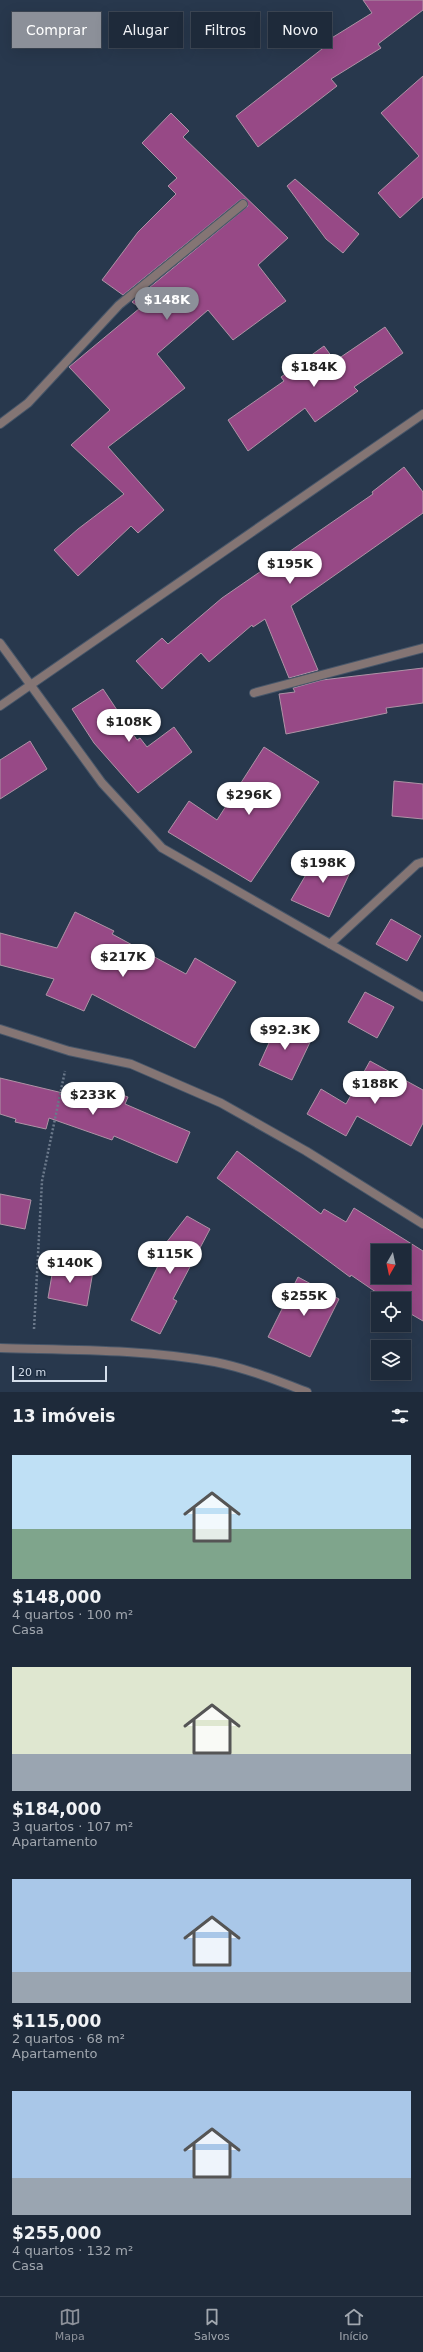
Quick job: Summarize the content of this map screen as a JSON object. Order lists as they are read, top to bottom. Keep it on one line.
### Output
{"scale_bar":"20 m","north":"bottom","page":{"chip":["Comprar","Alugar","Filtros","Novo"],"price":["$148K","$184K","$195K","$108K","$296K","$198K","$217K","$92.3K","$188K","$233K","$115K","$140K","$255K"],"scale":"20 m","heading":"13 imóveis","list":[{"name":"$148,000","note":"4 quartos · 100 m² · Casa"},{"name":"$184,000","note":"3 quartos · 107 m² · Apartamento"},{"name":"$115,000","note":"2 quartos · 68 m² · Apartamento"},{"name":"$255,000","note":"4 quartos · 132 m² · Casa"}],"tabs":["Mapa","Salvos","Início"]}}
